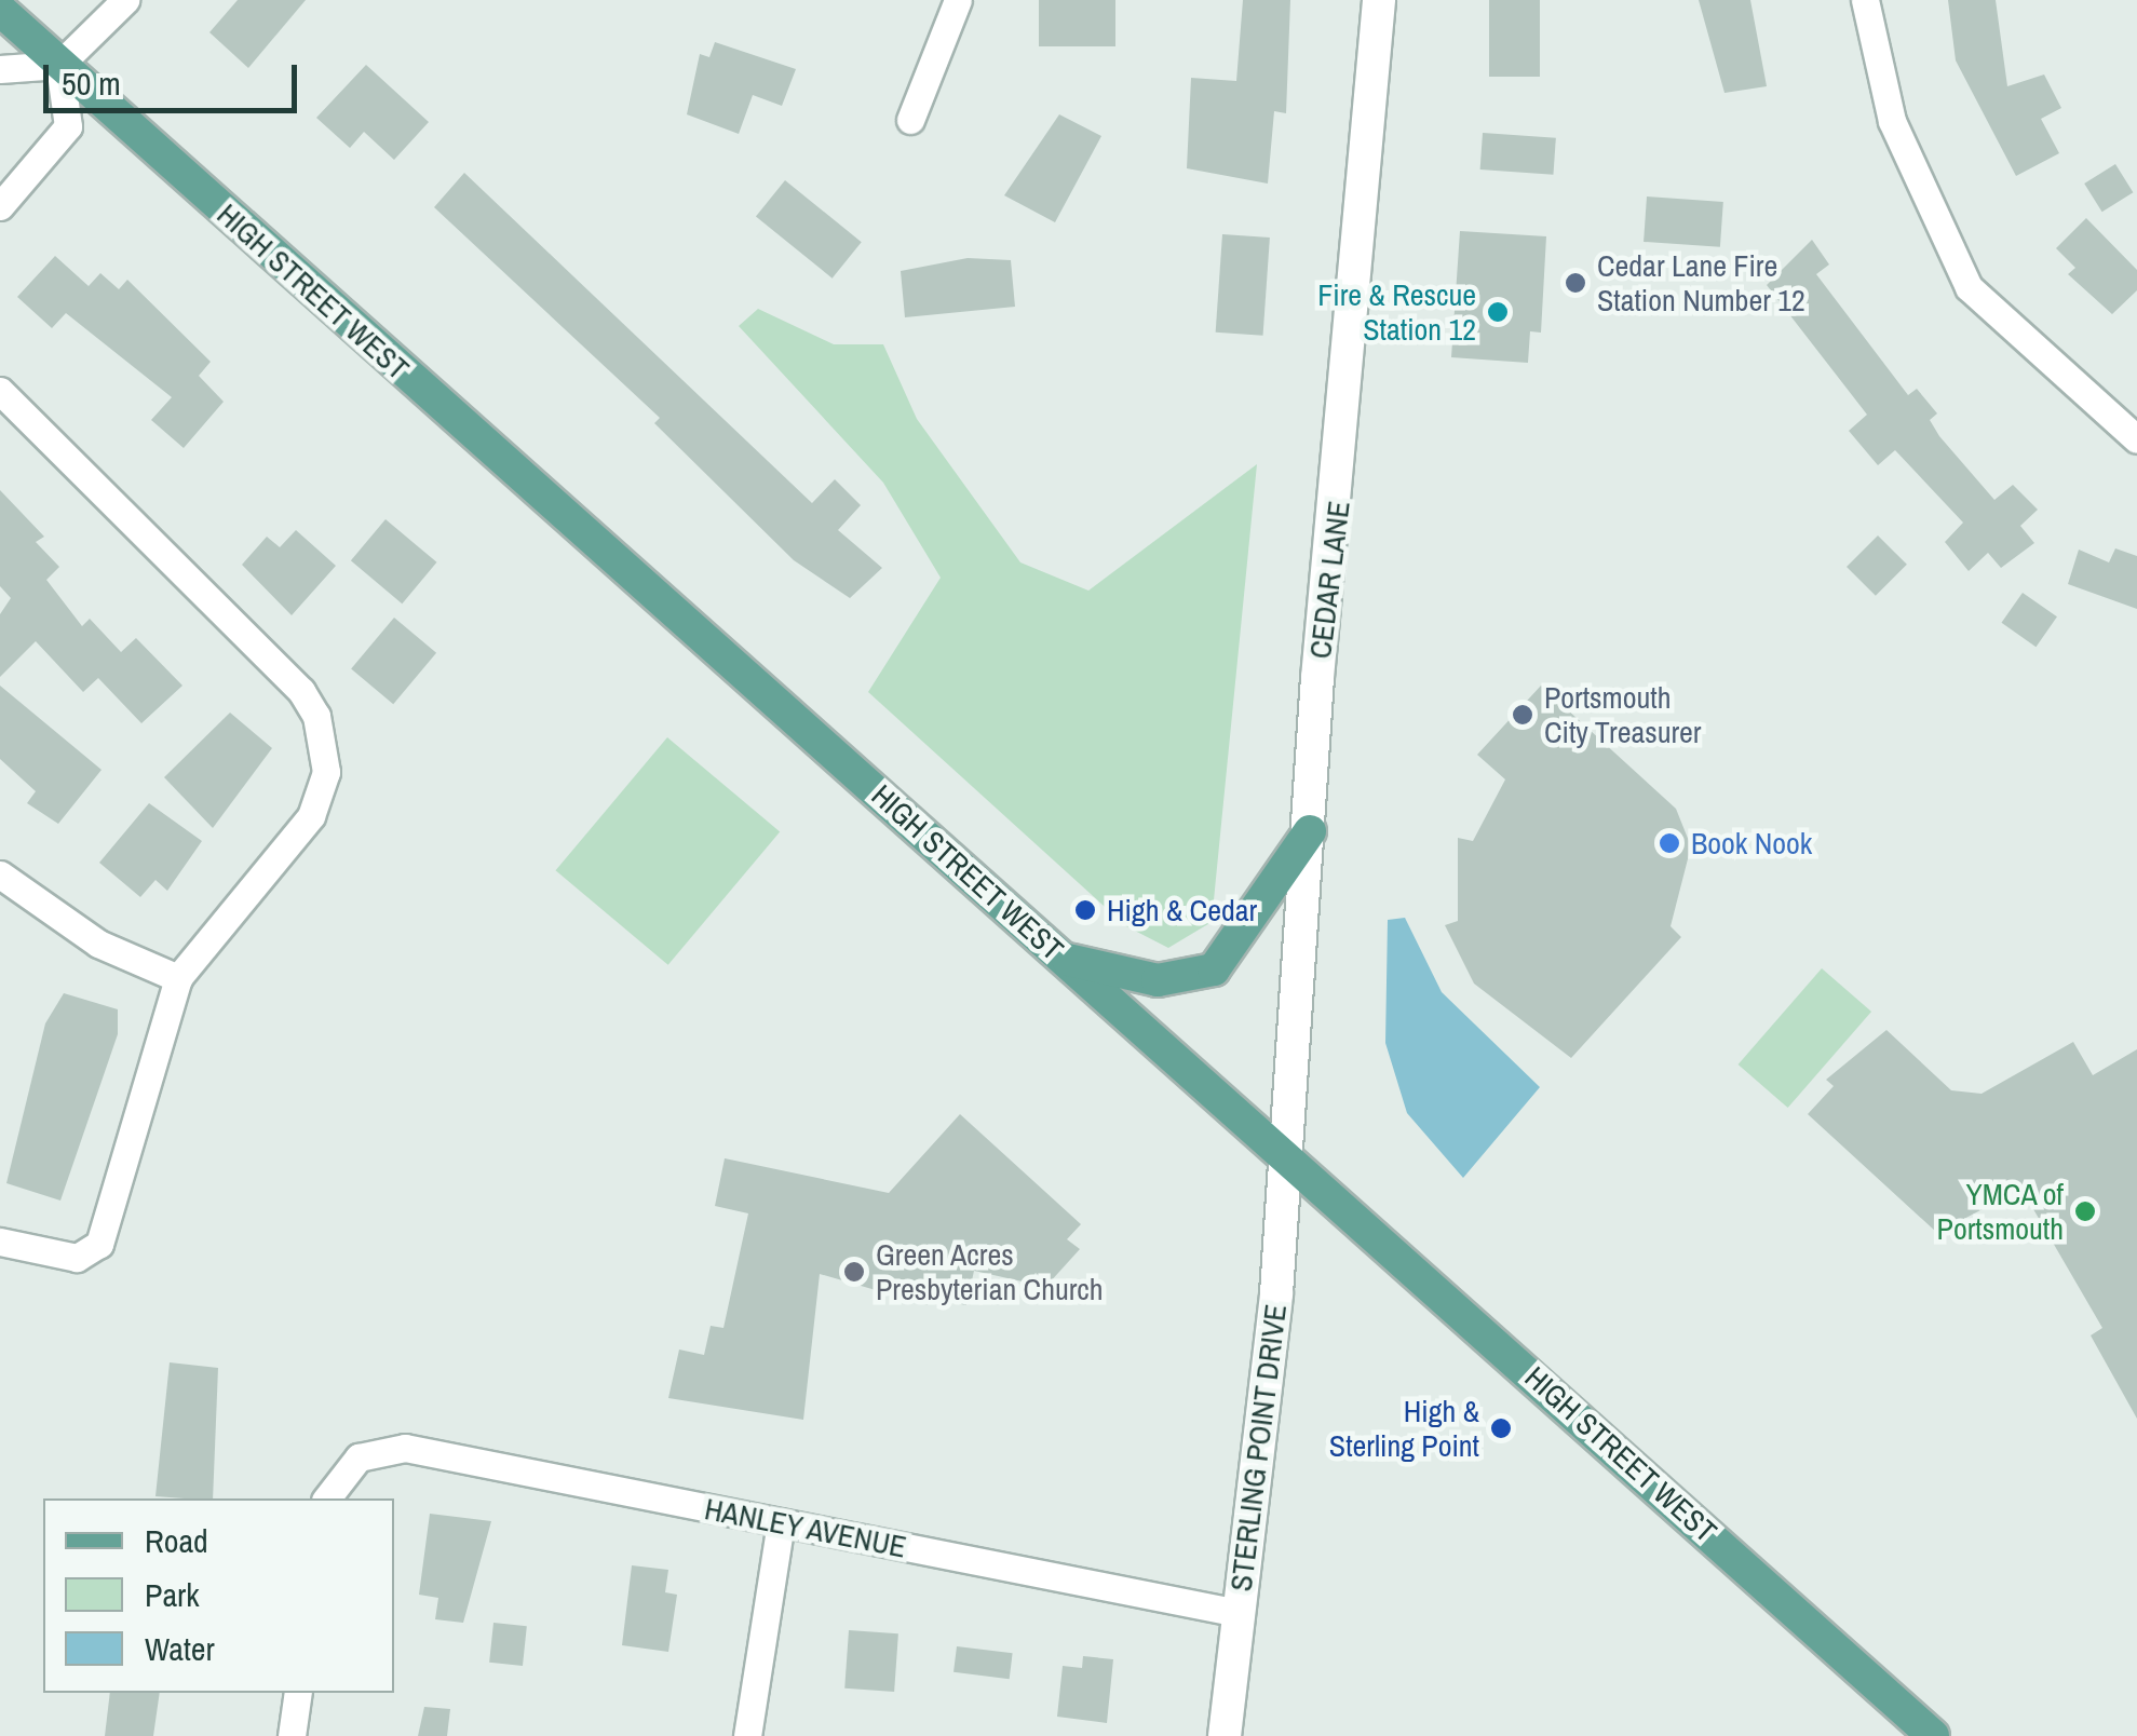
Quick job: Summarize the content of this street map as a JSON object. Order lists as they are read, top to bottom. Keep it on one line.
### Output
{"streets":{"main road":["HIGH STREET WEST","CEDAR LANE","STERLING POINT DRIVE"],"street":["HANLEY AVENUE"]},"crossings":[["HIGH STREET WEST","CEDAR LANE"],["HIGH STREET WEST","STERLING POINT DRIVE"],["CEDAR LANE","STERLING POINT DRIVE"],["STERLING POINT DRIVE","HANLEY AVENUE"]],"places":["Cedar Lane Fire Station Number 12","Fire & Rescue Station 12","Portsmouth City Treasurer","Book Nook","High & Cedar","YMCA of Portsmouth","Green Acres Presbyterian Church","High & Sterling Point"],"legend":["Road","Park","Water"],"scale_bar":"50 m"}
